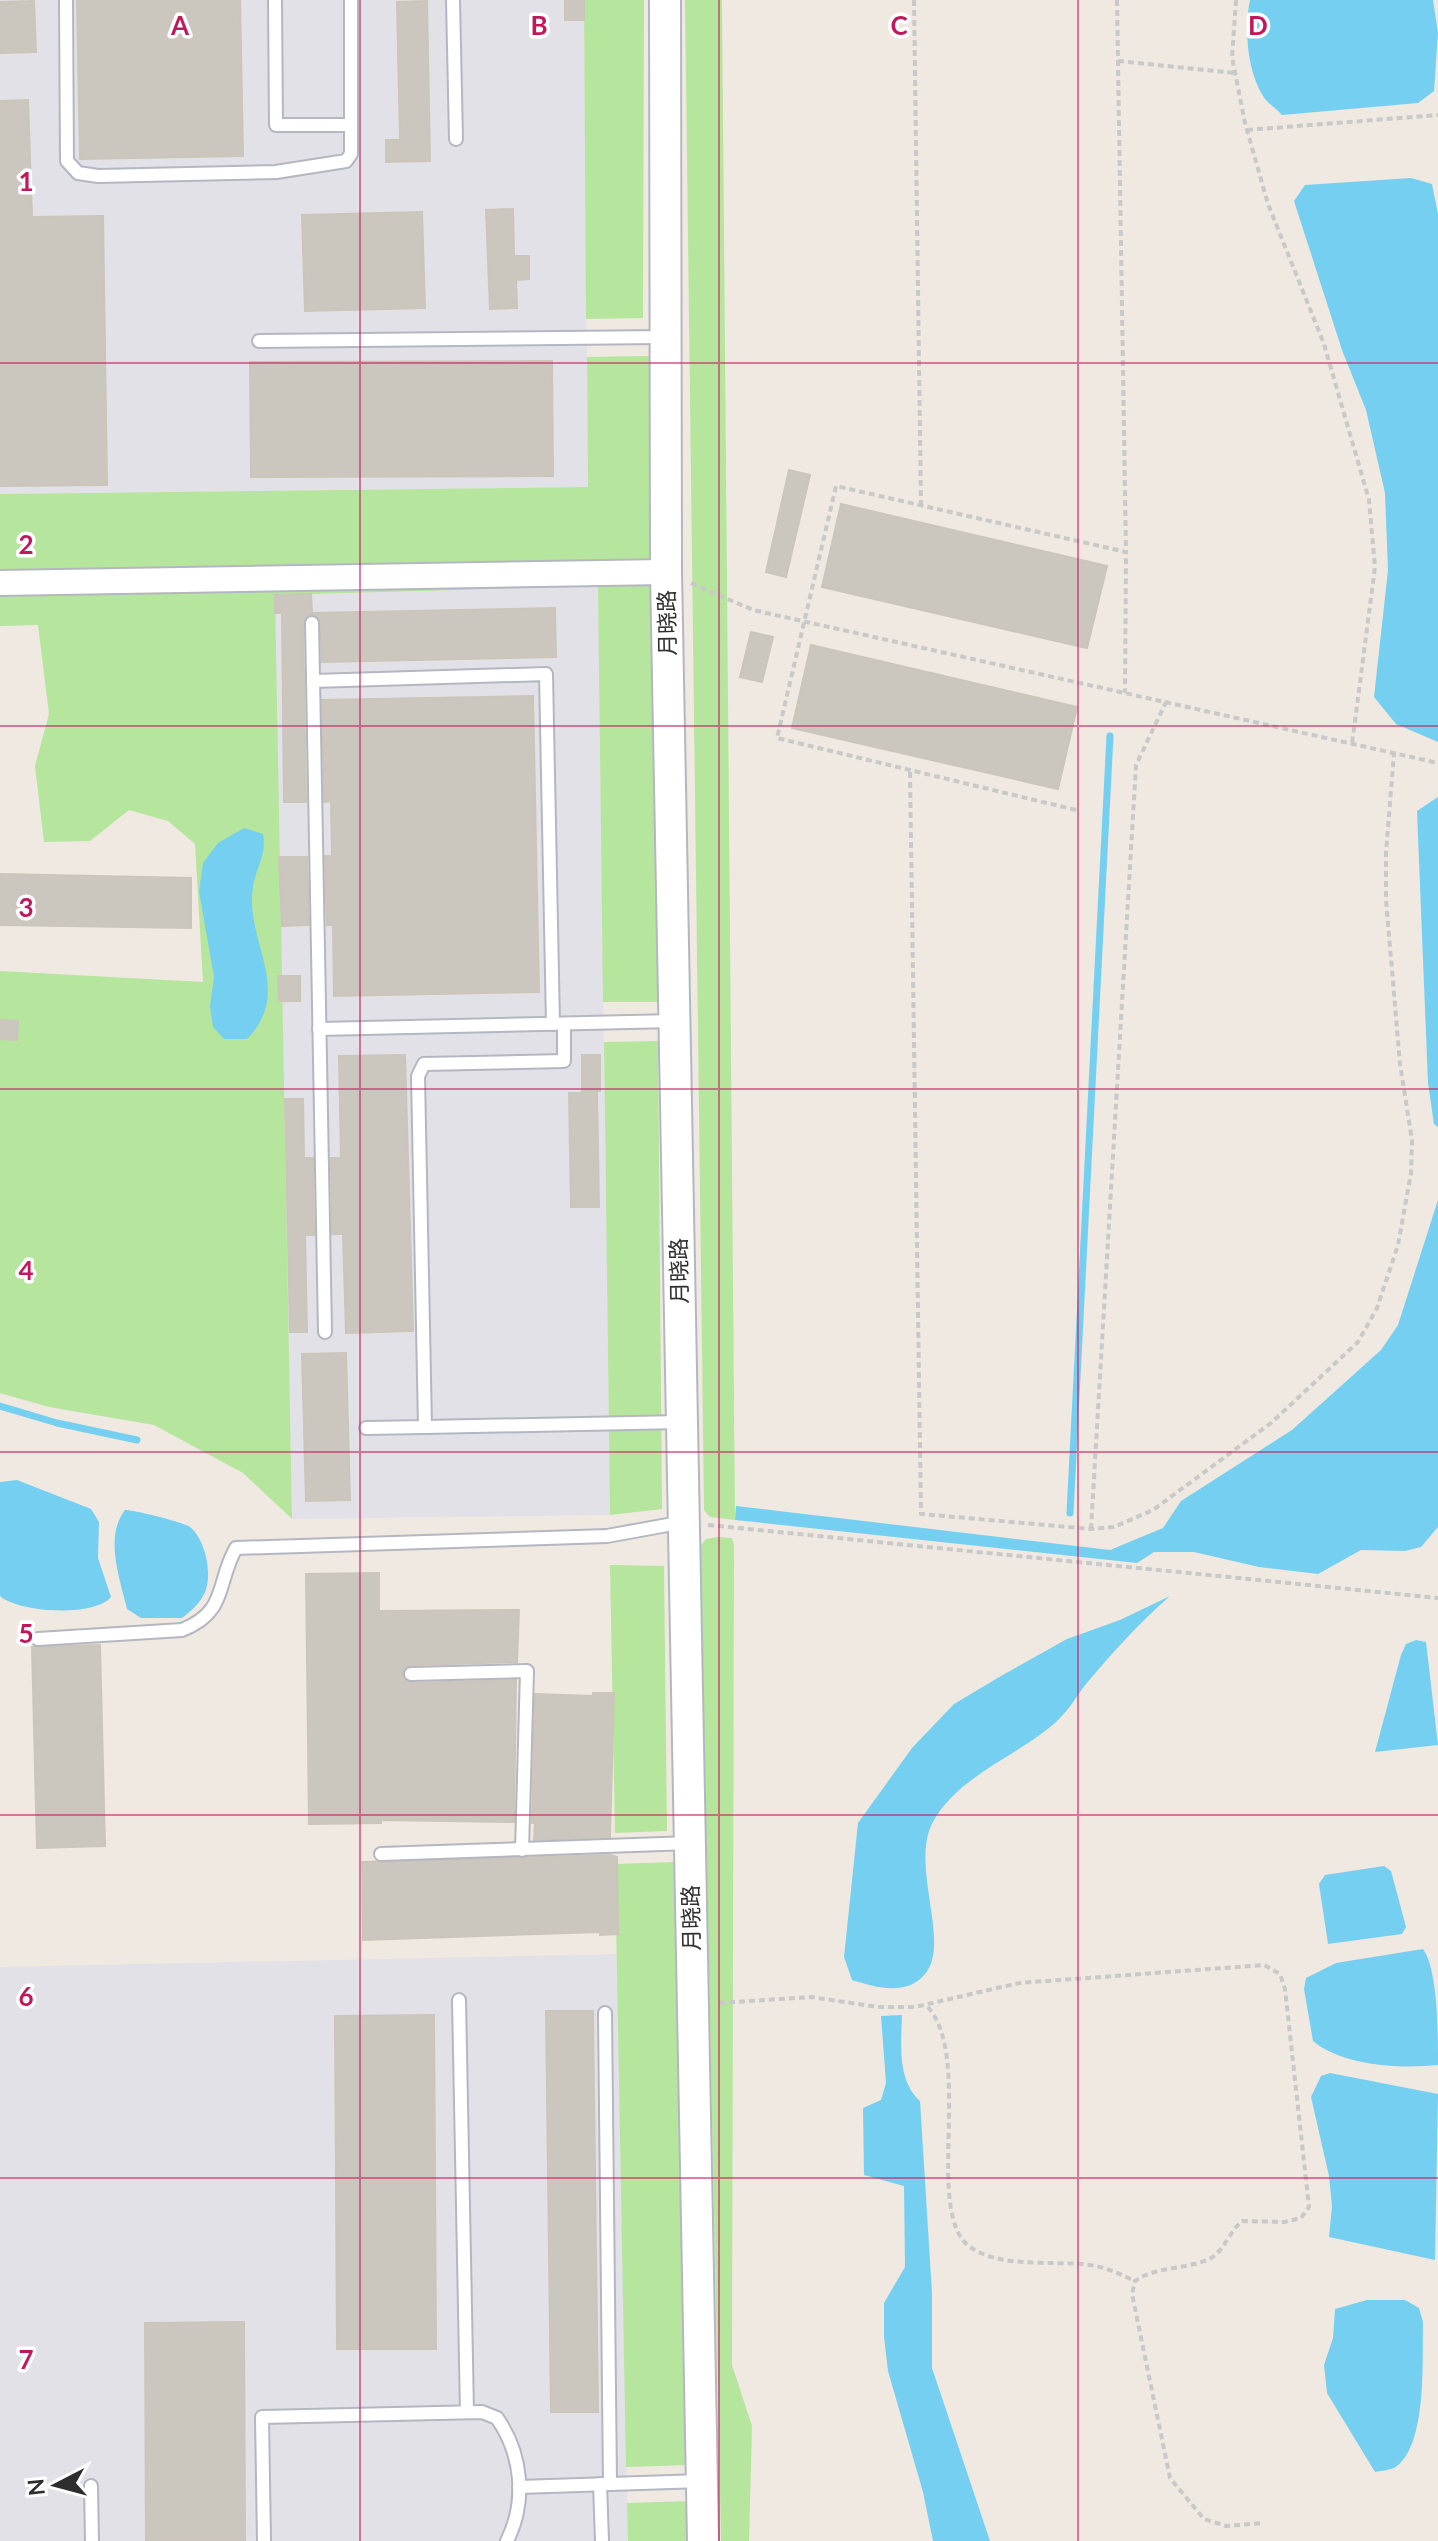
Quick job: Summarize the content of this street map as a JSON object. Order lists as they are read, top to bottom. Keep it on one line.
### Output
{"streets":{"street":["月晓路"]},"north":"left","grid":{"columns":["A","B","C","D"],"rows":["1","2","3","4","5","6","7"]}}
